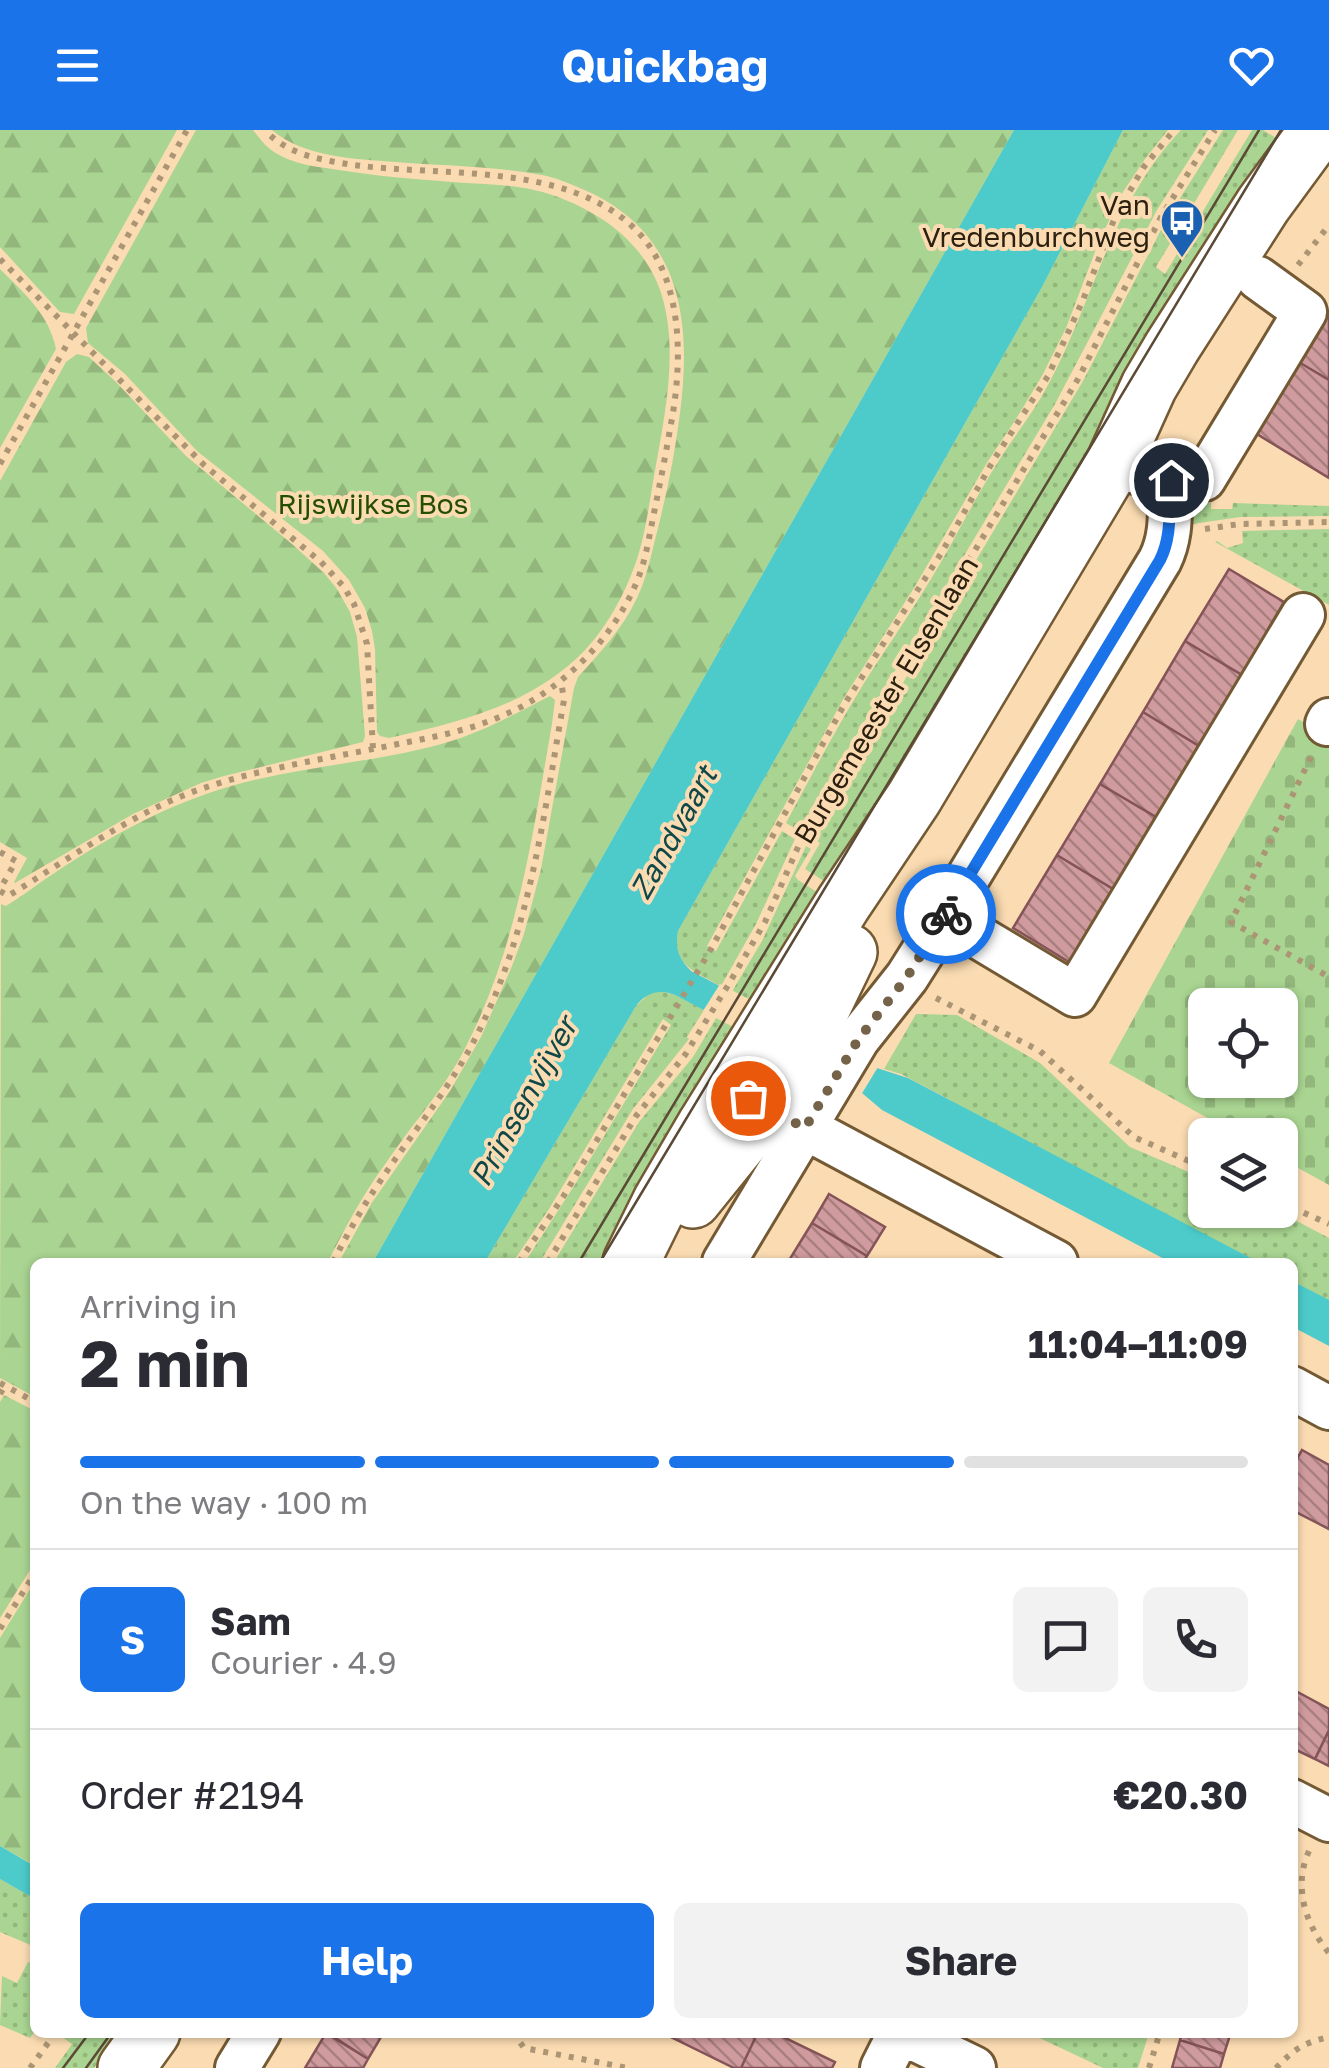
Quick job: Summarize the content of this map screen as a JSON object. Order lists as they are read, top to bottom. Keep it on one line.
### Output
{"streets":{"path":["Burgemeester Elsenlaan"]},"water":["Zandvaart","Prinsenvijver"],"parks":["Rijswijkse Bos"],"places":{"bus stop":["Van Vredenburchweg"]},"page":{"header":"Quickbag","heading":["2 min","Arriving in","11:04–11:09"],"panel":["Sam","Courier · 4.9","Order #2194","€20.30"],"bar":"On the way · 100 m","round":"S","buttons":["Help","Share"]}}
